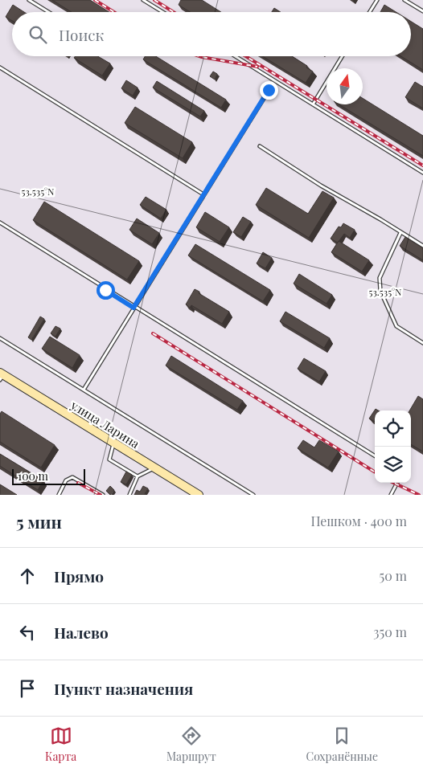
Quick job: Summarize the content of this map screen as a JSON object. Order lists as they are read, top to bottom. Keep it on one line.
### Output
{"streets":{"street":["улица Ларина"]},"scale_bar":"100 m","north":"top","page":{"search":"Поиск","scale":"100 m","heading":["5 мин","Пешком · 400 m"],"list":[["Прямо","50 m"],["Налево","350 m"],"Пункт назначения"],"nav":["Карта","Маршрут","Сохранённые"]},"coordinates":["53.535°N"]}
